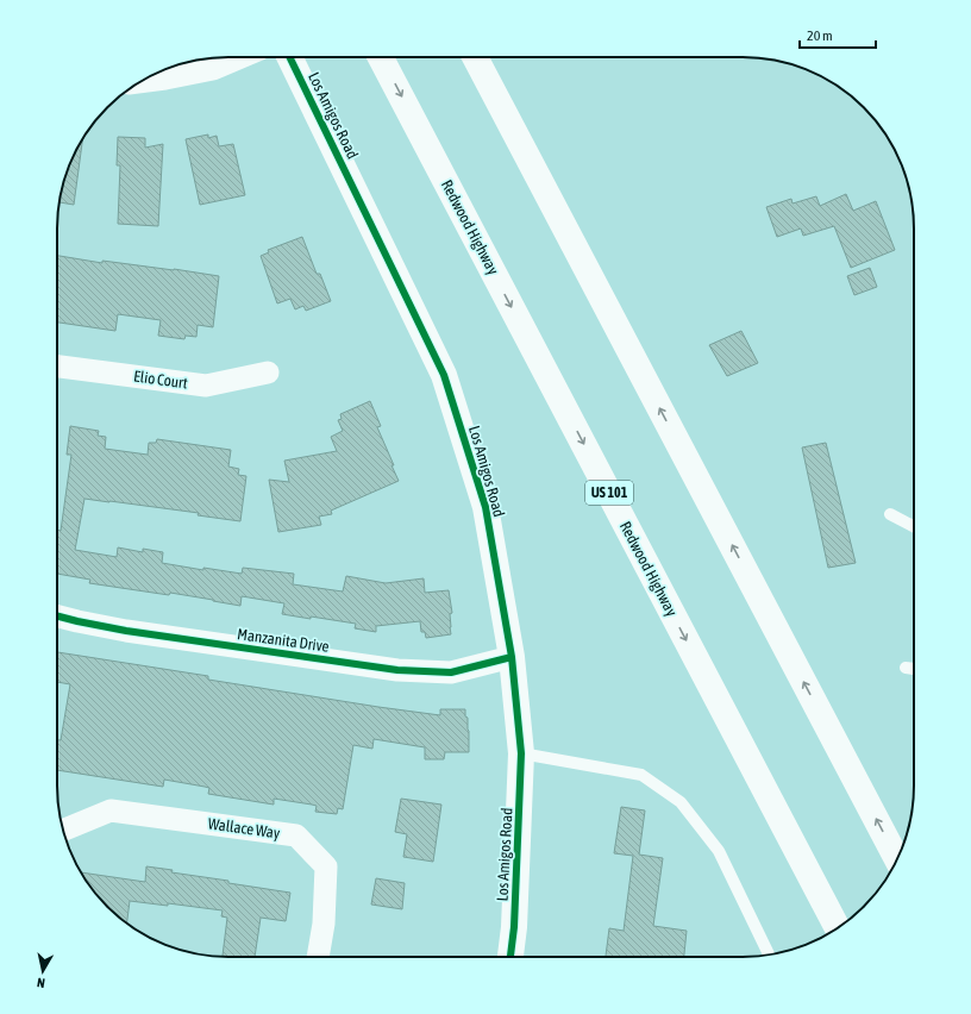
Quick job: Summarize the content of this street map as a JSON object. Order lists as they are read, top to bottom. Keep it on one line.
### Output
{"streets":{"main road":["Los Amigos Road","Redwood Highway","US 101"],"street":["Elio Court","Manzanita Drive","Wallace Way"]},"crossings":[["Los Amigos Road","Manzanita Drive"]],"scale_bar":"20 m","north":"bottom"}
